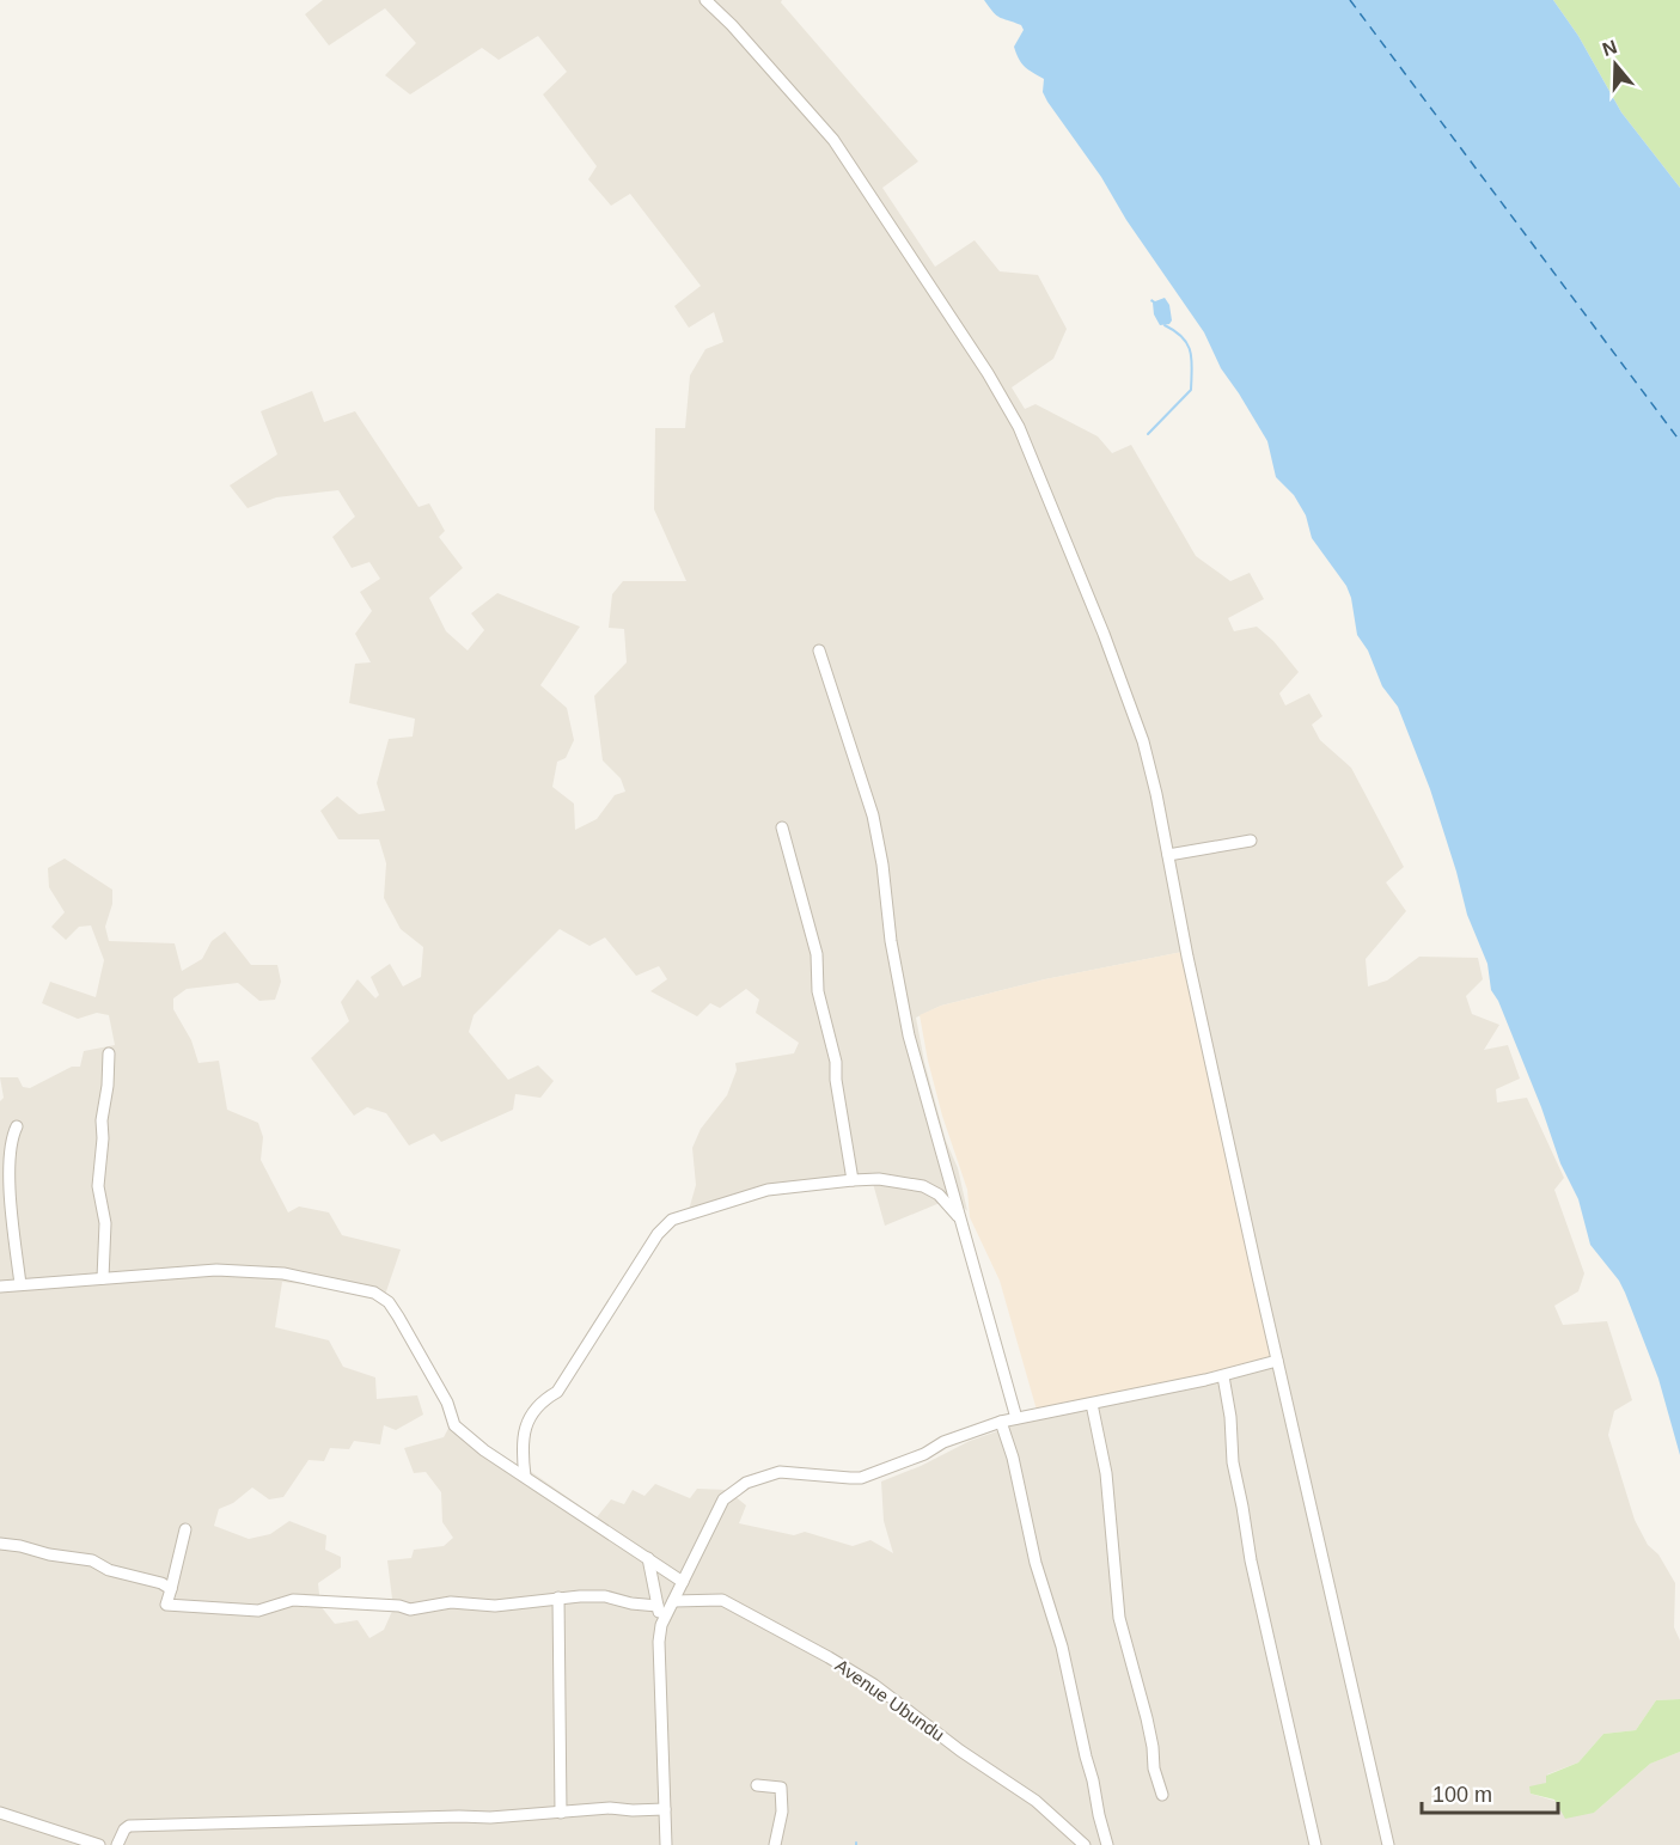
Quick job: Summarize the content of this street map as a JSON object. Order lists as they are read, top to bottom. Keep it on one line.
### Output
{"streets":{"street":["Avenue Ubundu"]},"scale_bar":"100 m","north":"top"}
